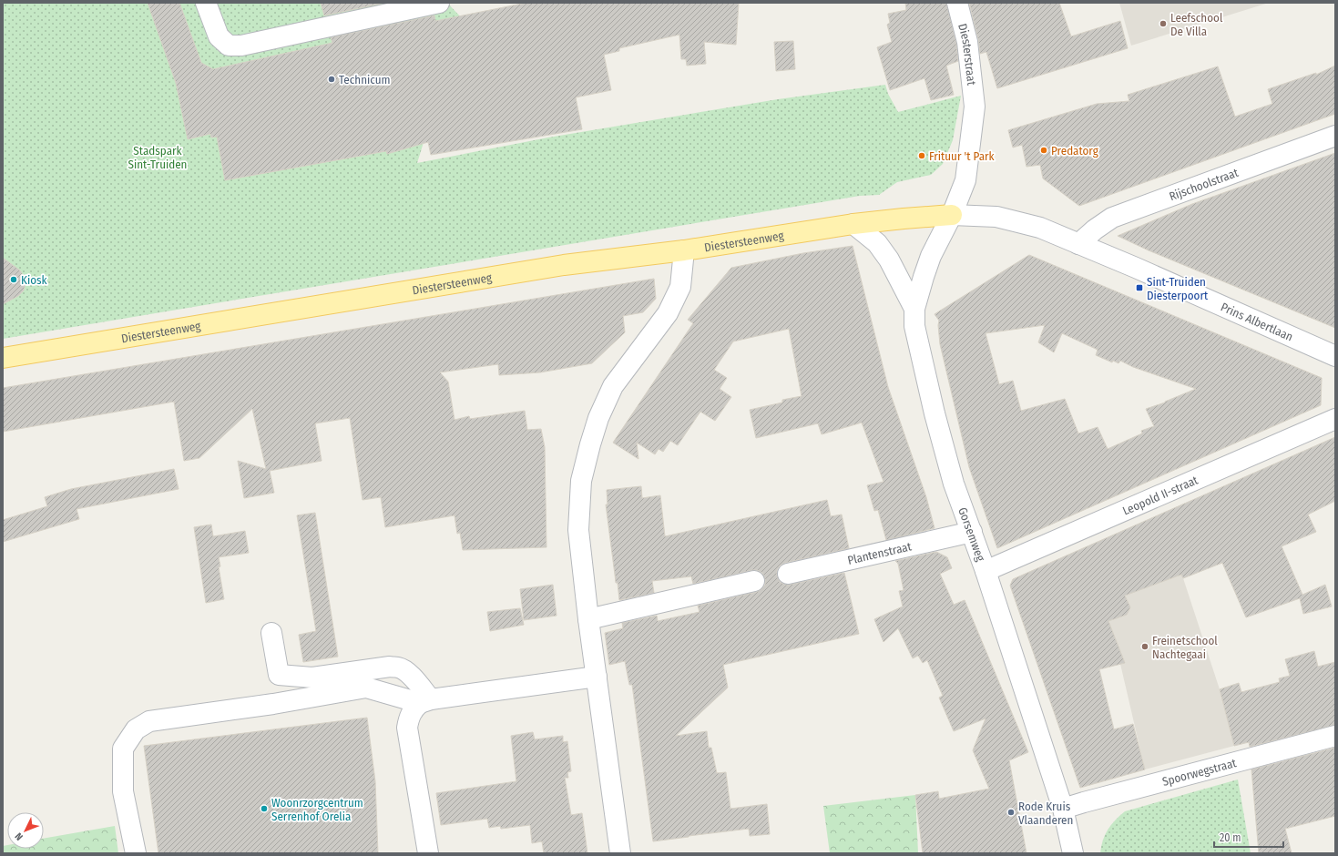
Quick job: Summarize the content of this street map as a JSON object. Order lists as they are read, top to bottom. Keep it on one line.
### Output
{"streets":{"main road":["Diestersteenweg"],"street":["Diesterstraat","Rijschoolstraat","Prins Albertlaan","Leopold II-straat","Gorsemweg","Plantenstraat","Spoorwegstraat"]},"crossings":[["Diesterstraat","Diestersteenweg"],["Diesterstraat","Prins Albertlaan"],["Diesterstraat","Gorsemweg"],["Rijschoolstraat","Prins Albertlaan"],["Diestersteenweg","Prins Albertlaan"],["Diestersteenweg","Gorsemweg"],["Prins Albertlaan","Gorsemweg"],["Leopold II-straat","Gorsemweg"],["Gorsemweg","Plantenstraat"],["Gorsemweg","Spoorwegstraat"]],"parks":["Stadspark Sint-Truiden"],"places":{"other":["Leefschool De Villa","Technicum","Predatorg","Frituur 't Park","Kiosk","Freinetschool Nachtegaai","Woonrzorgcentrum Serrenhof Orelia","Rode Kruis Vlaanderen"],"transit":["Sint-Truiden Diesterpoort"]},"scale_bar":"20 m","north":"bottom left"}
